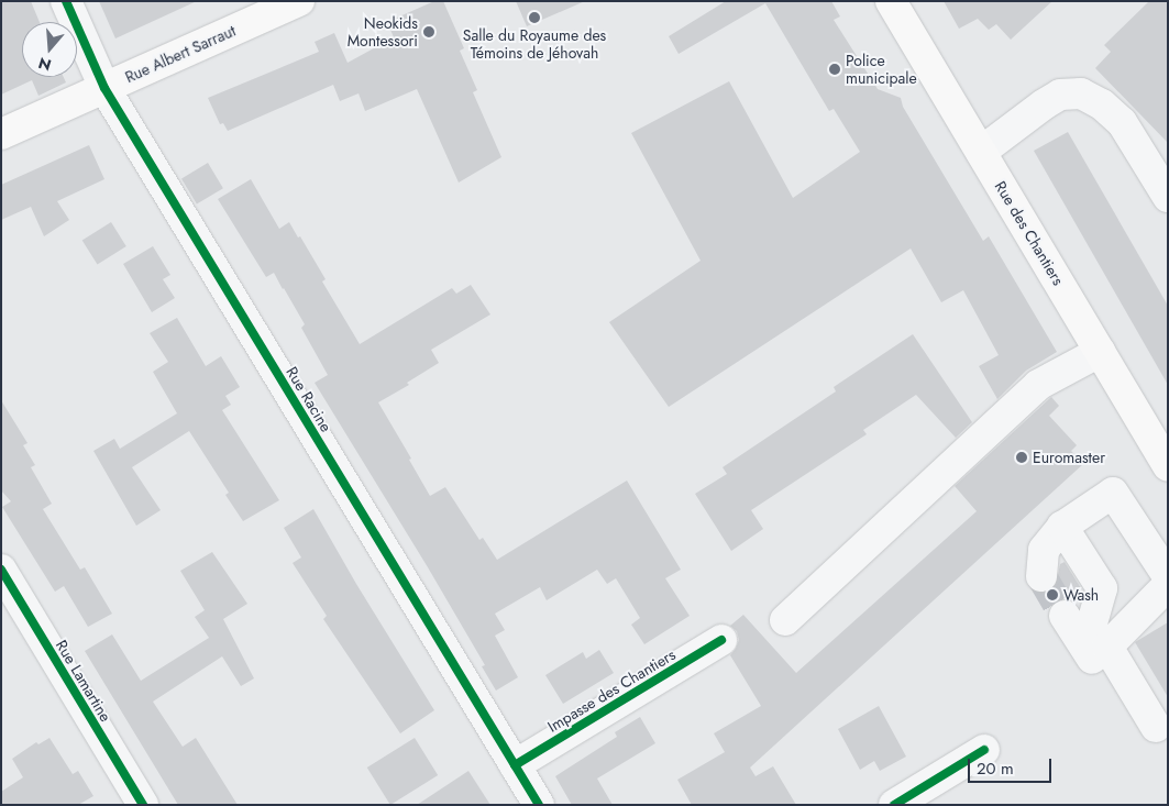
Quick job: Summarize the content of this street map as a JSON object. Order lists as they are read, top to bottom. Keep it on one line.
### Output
{"streets":{"main road":["Rue Albert Sarraut","Rue des Chantiers"],"street":["Rue Racine","Rue Lamartine","Impasse des Chantiers"]},"crossings":[["Rue Albert Sarraut","Rue Racine"],["Rue Racine","Impasse des Chantiers"]],"places":["Salle du Royaume des Témoins de Jéhovah","Neokids Montessori","Police municipale","Euromaster","Wash"],"scale_bar":"20 m","north":"bottom"}
